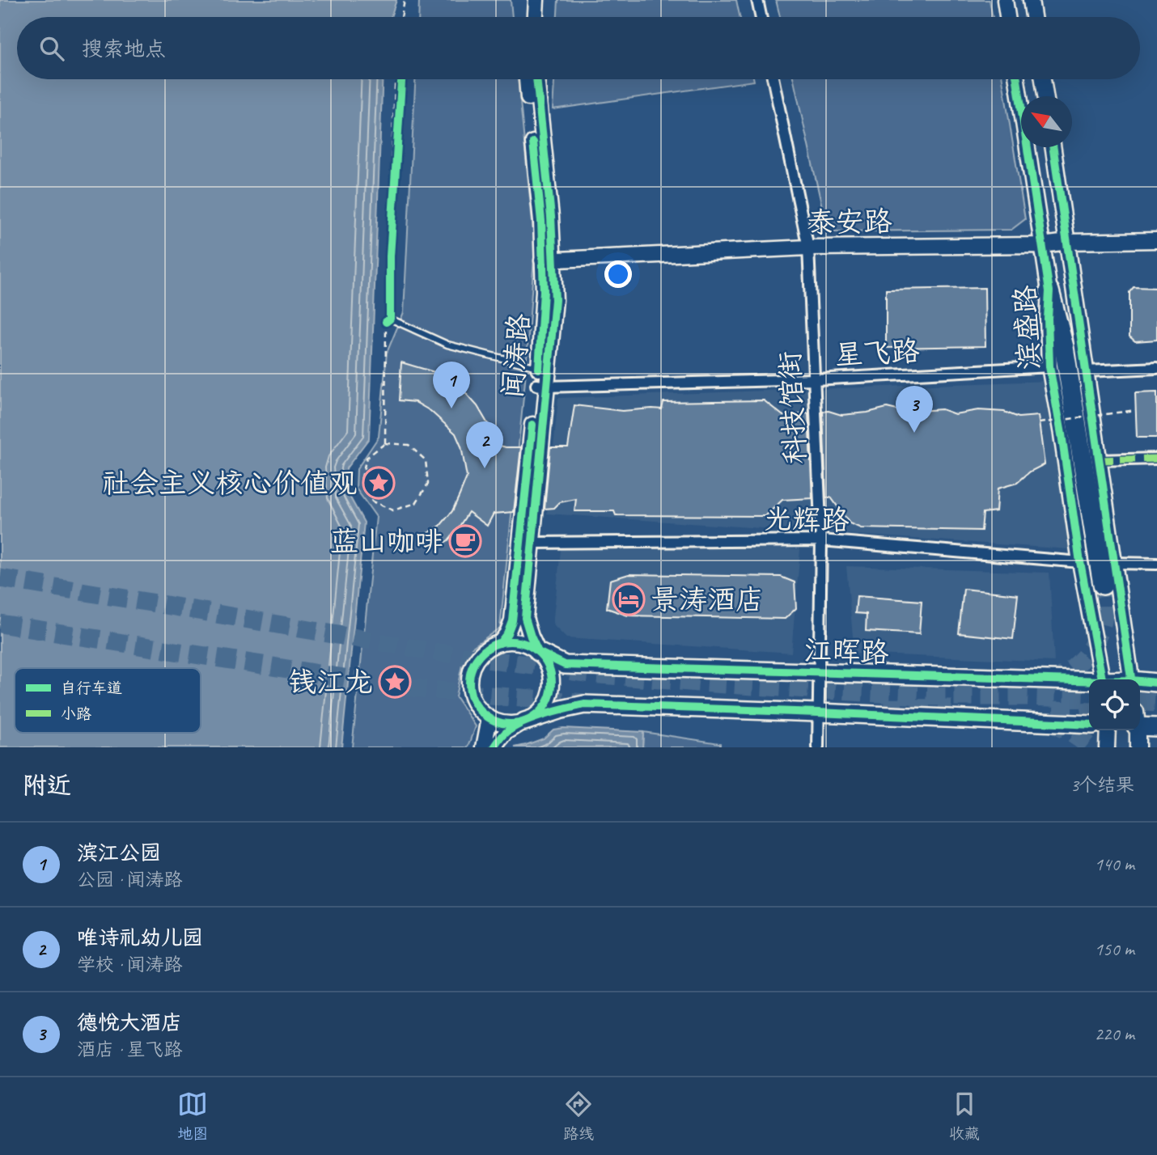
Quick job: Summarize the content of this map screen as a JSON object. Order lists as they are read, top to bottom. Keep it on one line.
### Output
{"streets":{"main road":["泰安路","滨盛路","闻涛路","江晖路"],"street":["星飞路","科技馆街","光辉路"]},"crossings":[["泰安路","滨盛路"],["泰安路","闻涛路"],["泰安路","科技馆街"],["滨盛路","星飞路"],["滨盛路","光辉路"],["星飞路","闻涛路"],["星飞路","科技馆街"],["闻涛路","光辉路"],["闻涛路","江晖路"],["科技馆街","光辉路"],["科技馆街","江晖路"]],"places":{"place":["社会主义核心价值观","钱江龙"],"cafe":["蓝山咖啡"],"hotel":["景涛酒店"]},"legend":["自行车道","小路"],"north":"top left","page":{"search":"搜索地点","pins":["1","3","2"],"heading":["附近","3个结果"],"list":[{"mark":"1","name":"滨江公园","note":"公园 · 闻涛路","value":"140 m"},{"mark":"2","name":"唯诗礼幼儿园","note":"学校 · 闻涛路","value":"150 m"},{"mark":"3","name":"德悦大酒店","note":"酒店 · 星飞路","value":"220 m"}],"nav":["地图","路线","收藏"]}}
